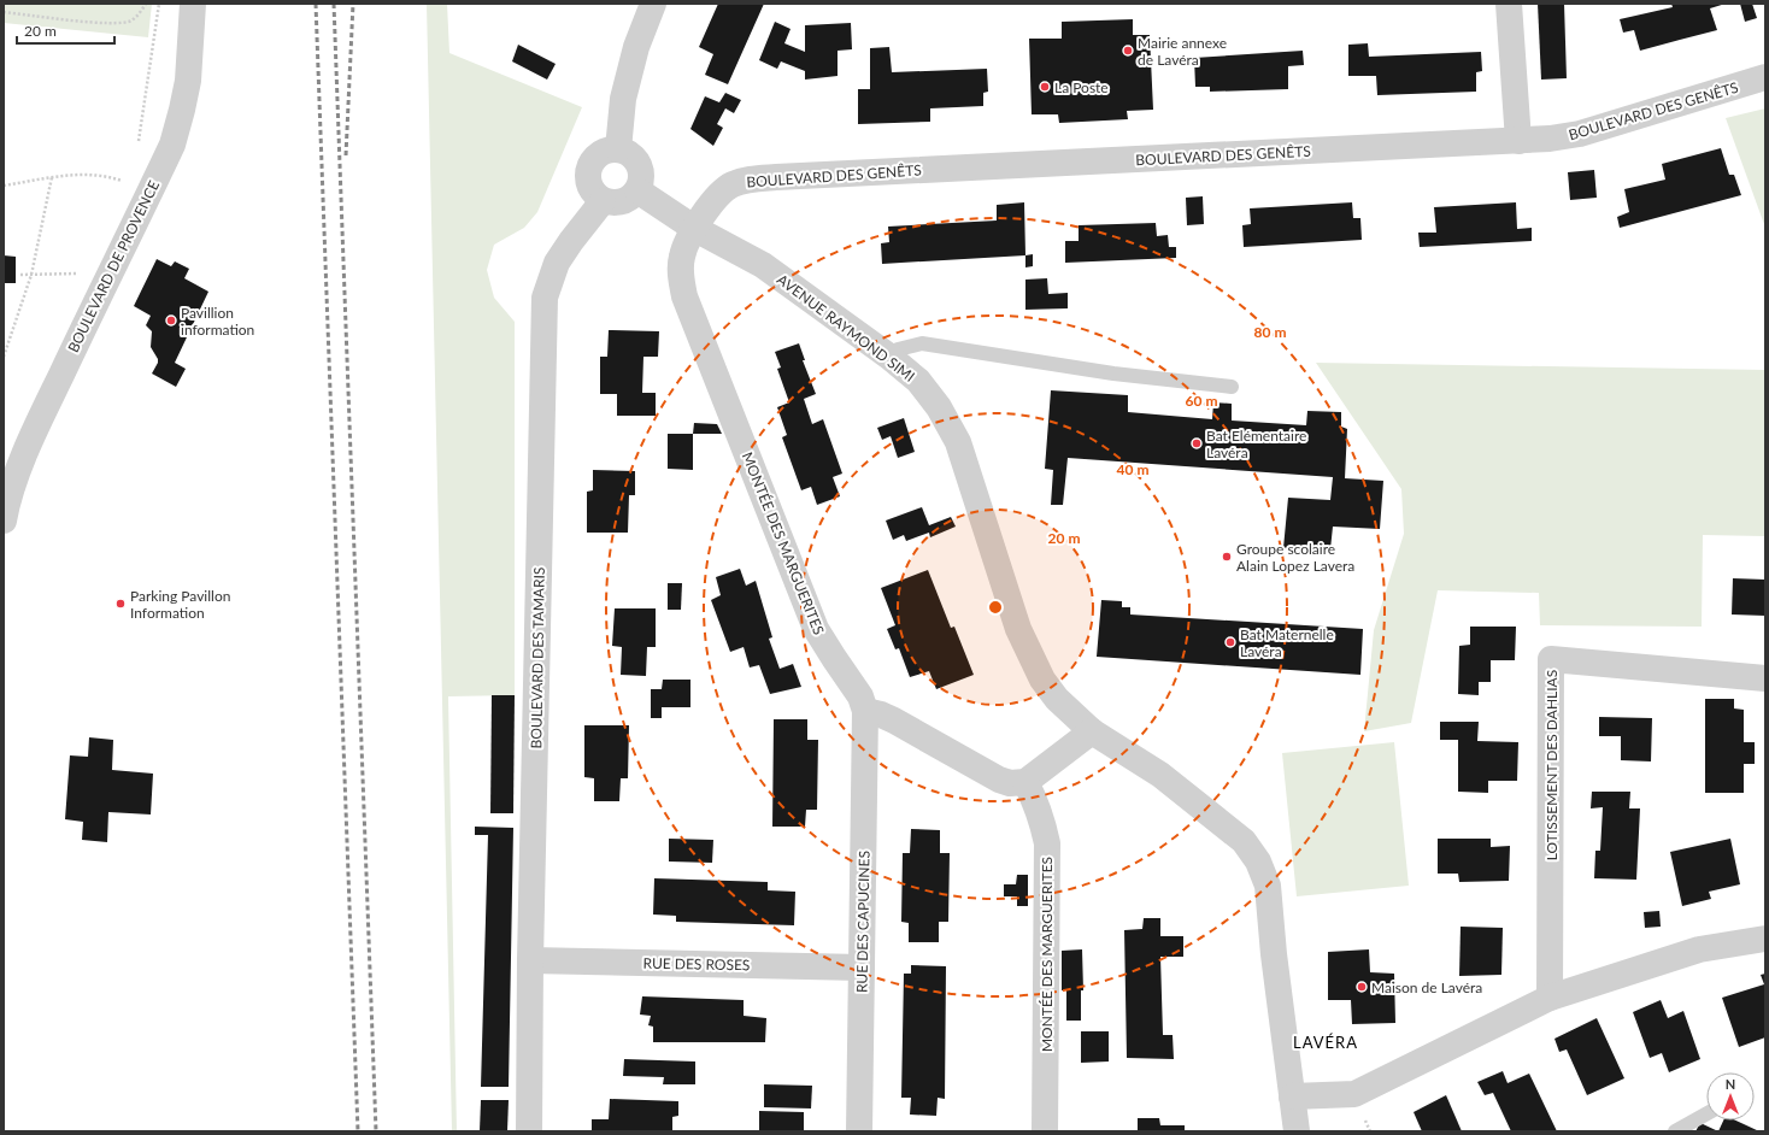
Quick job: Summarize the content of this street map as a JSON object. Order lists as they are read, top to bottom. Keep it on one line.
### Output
{"streets":{"street":["BOULEVARD DES GENÊTS","BOULEVARD DE PROVENCE","AVENUE RAYMOND SIMI","MONTÉE DES MARGUERITES","BOULEVARD DES TAMARIS","LOTISSEMENT DES DAHLIAS","RUE DES CAPUCINES","RUE DES ROSES"]},"crossings":[["BOULEVARD DES GENÊTS","AVENUE RAYMOND SIMI"],["BOULEVARD DES GENÊTS","MONTÉE DES MARGUERITES"],["AVENUE RAYMOND SIMI","MONTÉE DES MARGUERITES"],["AVENUE RAYMOND SIMI","BOULEVARD DES TAMARIS"],["MONTÉE DES MARGUERITES","RUE DES CAPUCINES"],["BOULEVARD DES TAMARIS","RUE DES ROSES"],["RUE DES CAPUCINES","RUE DES ROSES"]],"districts":["LAVÉRA"],"places":["Mairie annexe de Lavéra","La Poste","Pavillion information","Bat Elémentaire Lavéra","Groupe scolaire Alain Lopez Lavera","Parking Pavillon Information","Bat Maternelle Lavéra","Maison de Lavéra"],"scale_bar":"20 m","north":"top","rings":["80 m","60 m","40 m","20 m"]}
